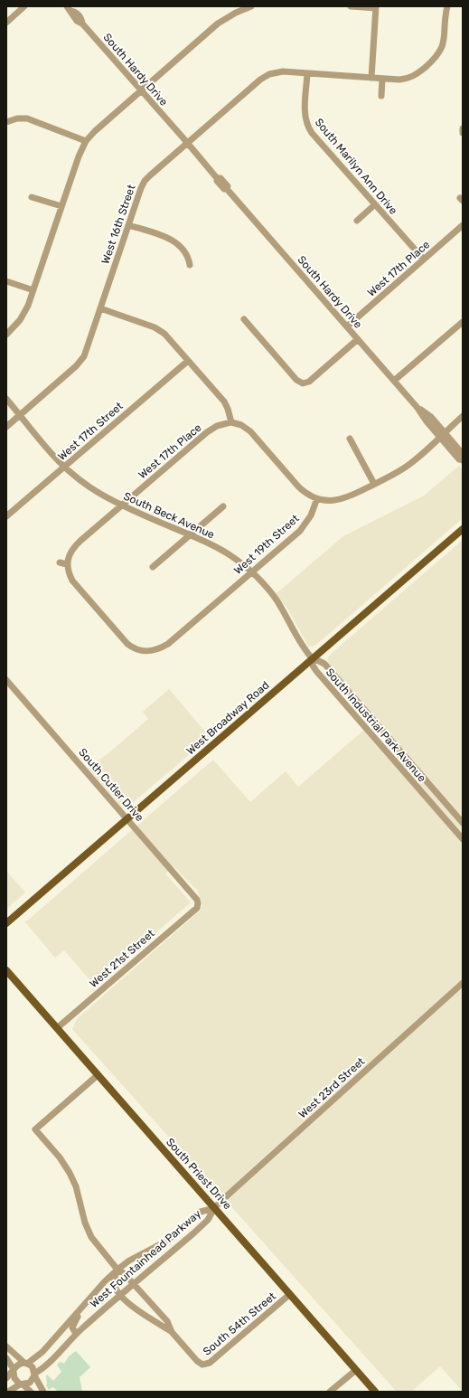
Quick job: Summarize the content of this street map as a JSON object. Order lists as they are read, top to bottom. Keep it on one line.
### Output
{"streets":{"main road":["West Broadway Road","South Priest Drive"],"street":["South Hardy Drive","South Marilyn Ann Drive","West 16th Street","West 17th Place","West 17th Street","South Beck Avenue","West 19th Street","South Industrial Park Avenue","South Cutler Drive","West 21st Street","West 23rd Street","West Fountainhead Parkway","South 54th Street"]},"crossings":[["South Hardy Drive","West 16th Street"],["South Hardy Drive","West 17th Place"],["South Marilyn Ann Drive","West 16th Street"],["South Marilyn Ann Drive","West 17th Place"],["West 16th Street","South Beck Avenue"],["West 17th Place","South Beck Avenue"],["West 17th Place","West 19th Street"],["West 17th Street","South Beck Avenue"],["South Beck Avenue","West 19th Street"],["South Beck Avenue","West Broadway Road"],["South Beck Avenue","South Industrial Park Avenue"],["West Broadway Road","South Industrial Park Avenue"],["West Broadway Road","South Cutler Drive"],["South Cutler Drive","West 21st Street"],["West 21st Street","South Priest Drive"],["West 23rd Street","South Priest Drive"],["West 23rd Street","West Fountainhead Parkway"],["South Priest Drive","West Fountainhead Parkway"],["South Priest Drive","South 54th Street"],["West Fountainhead Parkway","South 54th Street"]]}
